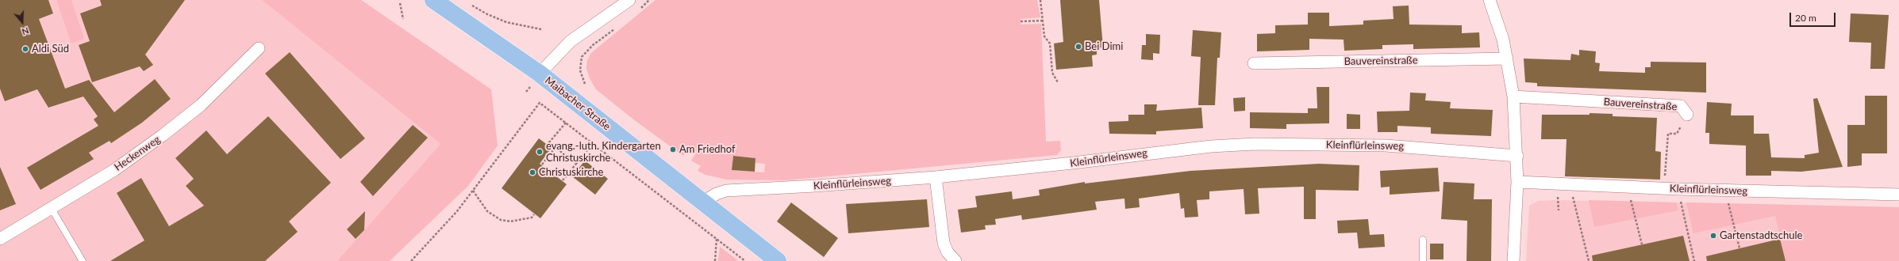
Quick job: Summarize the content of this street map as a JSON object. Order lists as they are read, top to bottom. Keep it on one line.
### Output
{"streets":{"main road":["Maibacher Straße"],"street":["Bauvereinstraße","Kleinflürleinsweg","Heckenweg"]},"crossings":[["Maibacher Straße","Kleinflürleinsweg"]],"places":["Bei Dimi","Aldi Süd","Am Friedhof","evang.-luth. Kindergarten Christuskirche","Christuskirche","Gartenstadtschule"],"scale_bar":"20 m","north":"bottom"}
